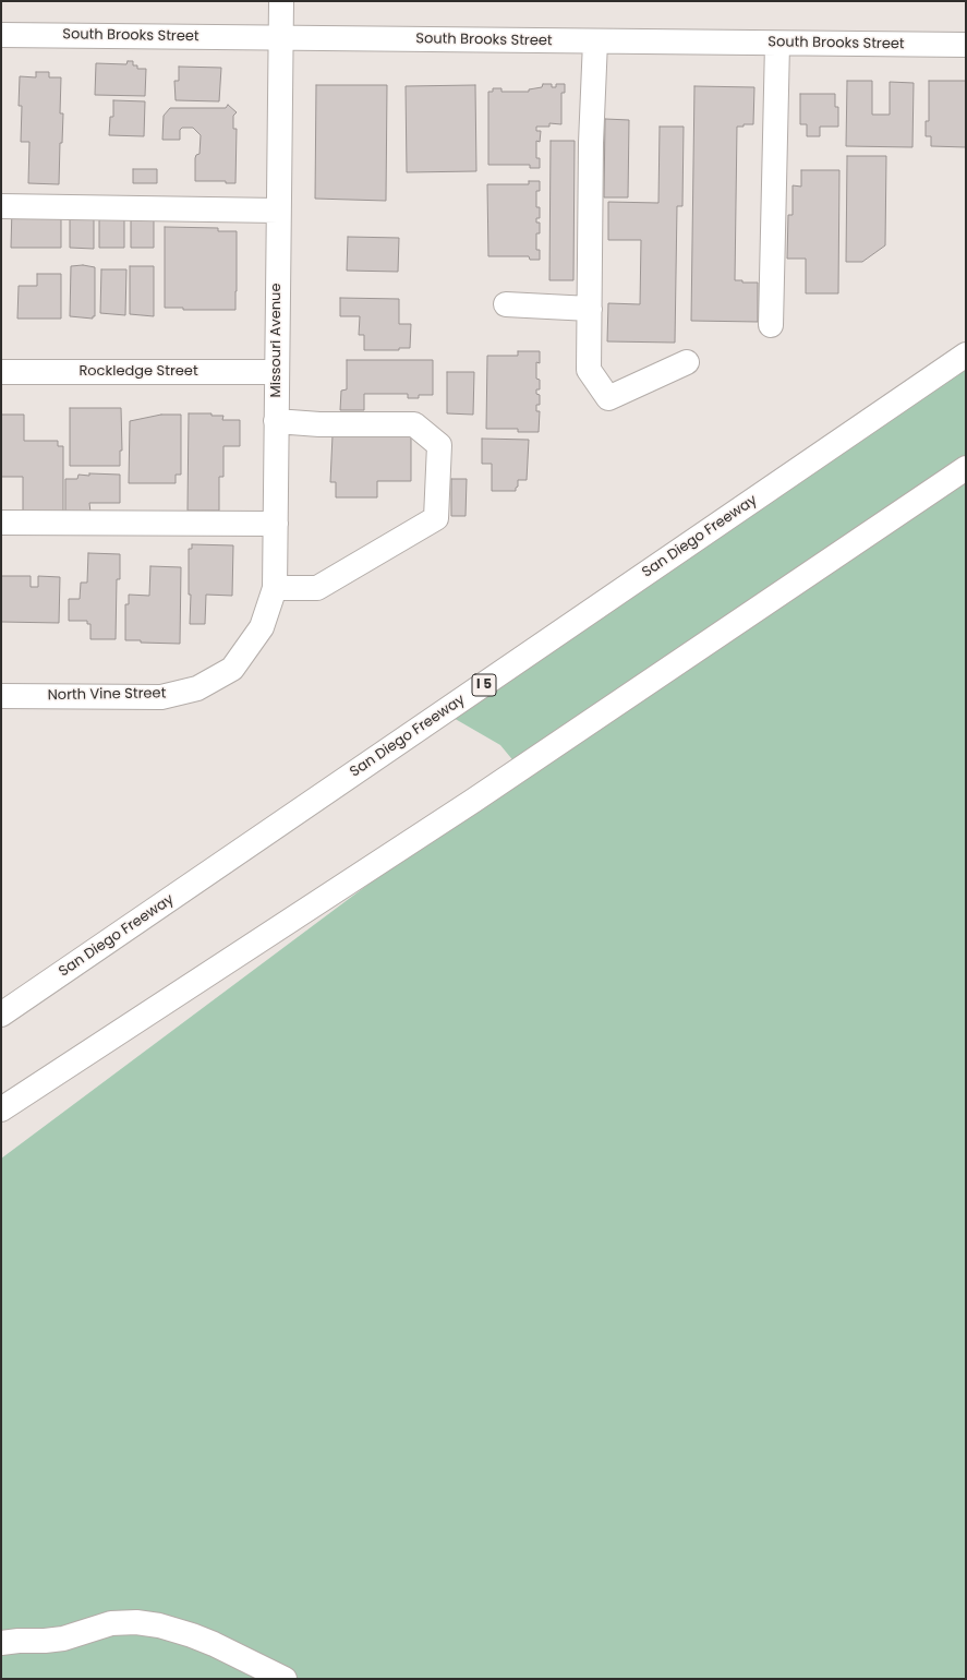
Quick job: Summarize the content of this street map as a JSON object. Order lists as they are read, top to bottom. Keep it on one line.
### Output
{"streets":{"main road":["South Brooks Street","Missouri Avenue","Rockledge Street","San Diego Freeway","I 5","North Vine Street"]},"crossings":[["South Brooks Street","Missouri Avenue"],["Missouri Avenue","Rockledge Street"],["Missouri Avenue","North Vine Street"]]}
